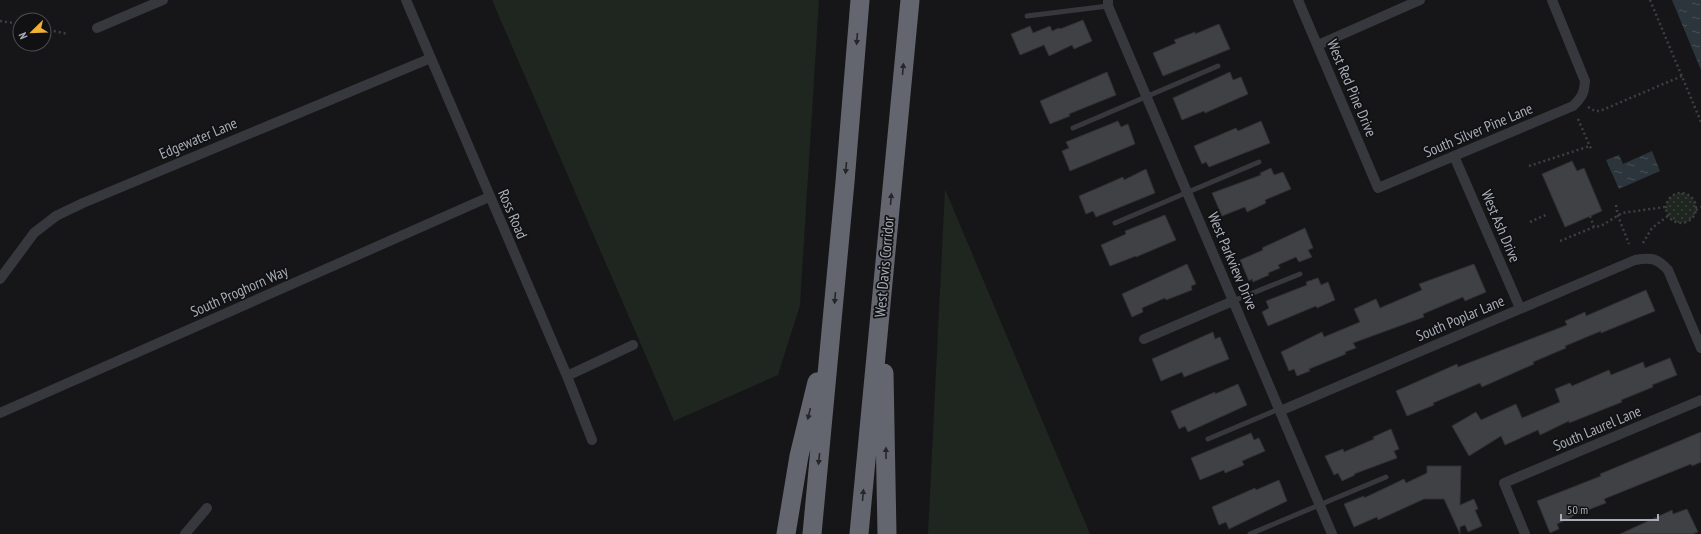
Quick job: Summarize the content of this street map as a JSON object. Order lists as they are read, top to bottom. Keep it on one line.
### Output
{"streets":{"highway":["West Davis Corridor"],"street":["West Red Pine Drive","South Silver Pine Lane","Edgewater Lane","Ross Road","West Ash Drive","West Parkview Drive","South Proghorn Way","South Poplar Lane","South Laurel Lane"]},"crossings":[["West Red Pine Drive","South Silver Pine Lane"],["South Silver Pine Lane","West Ash Drive"],["Edgewater Lane","Ross Road"],["Ross Road","South Proghorn Way"],["West Ash Drive","South Poplar Lane"],["West Parkview Drive","South Poplar Lane"]],"scale_bar":"50 m","north":"bottom left"}
